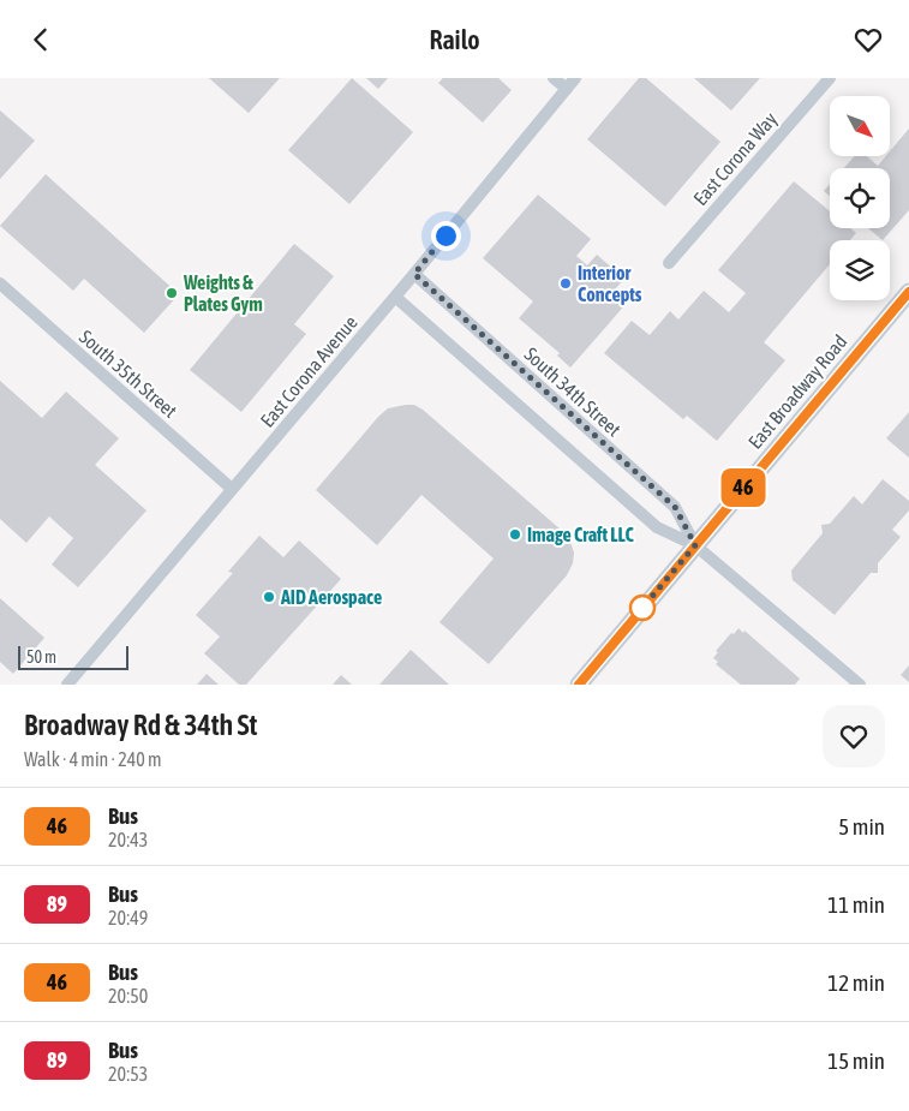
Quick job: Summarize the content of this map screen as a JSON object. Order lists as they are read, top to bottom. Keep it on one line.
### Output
{"streets":{"main road":["East Broadway Road"],"street":["East Corona Way","East Corona Avenue","South 35th Street","South 34th Street"]},"crossings":[["East Corona Avenue","South 35th Street"],["East Corona Avenue","South 34th Street"],["South 34th Street","East Broadway Road"]],"places":["Interior Concepts","Weights & Plates Gym","Image Craft LLC","AID Aerospace"],"lines":["bus line 46"],"scale_bar":"50 m","north":"bottom right","page":{"header":"Railo","on_map":"46","scale":"50 m","heading":["Broadway Rd & 34th St","Walk · 4 min · 240 m"],"list":[{"mark":"46","name":"Bus","note":"20:43","value":"5 min"},{"mark":"89","name":"Bus","note":"20:49","value":"11 min"},{"mark":"46","name":"Bus","note":"20:50","value":"12 min"},{"mark":"89","name":"Bus","note":"20:53","value":"15 min"}]}}
